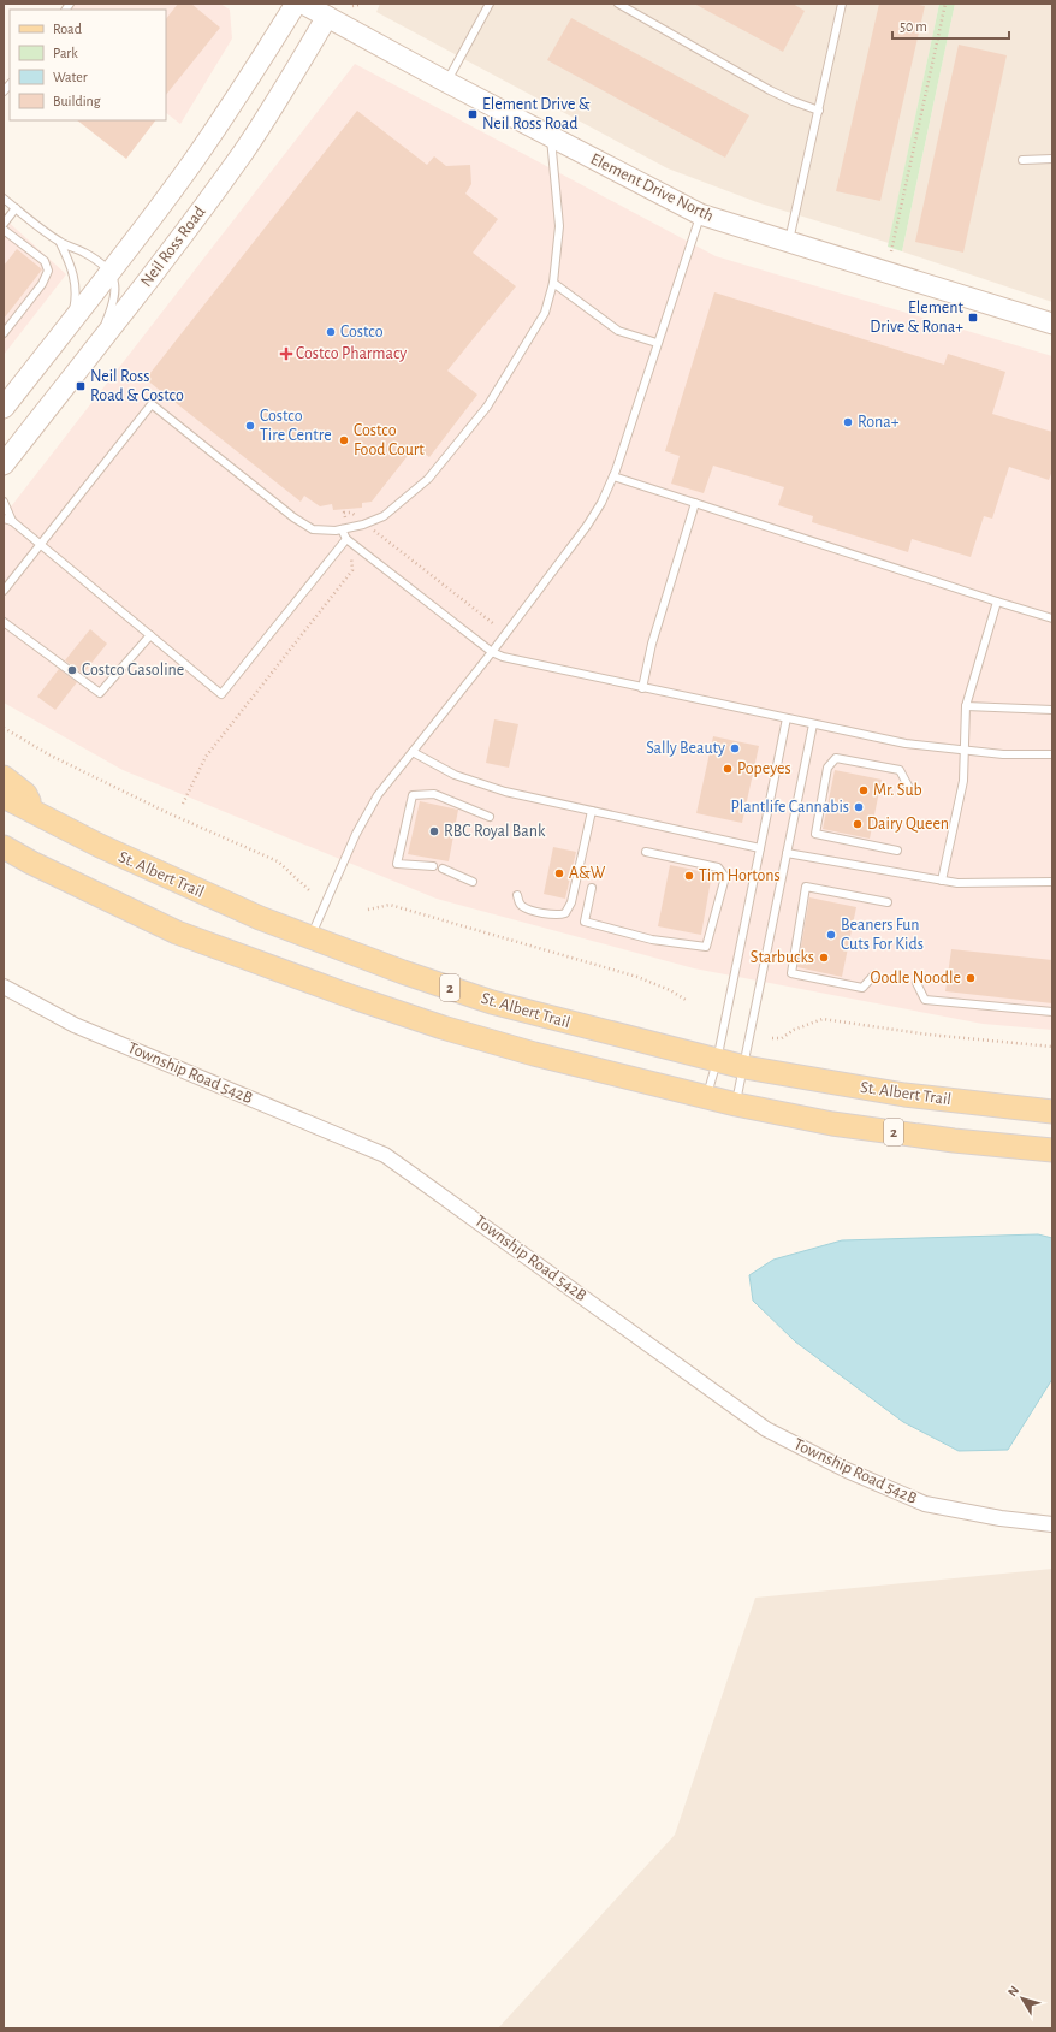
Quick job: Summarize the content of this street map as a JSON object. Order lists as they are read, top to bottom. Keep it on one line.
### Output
{"streets":{"main road":["Element Drive North","Neil Ross Road","St. Albert Trail","2"],"street":["Township Road 542B"]},"crossings":[["Element Drive North","Neil Ross Road"]],"places":{"transit":["Element Drive & Neil Ross Road","Element Drive & Rona+","Neil Ross Road & Costco"],"other":["Costco","Rona+","Costco Tire Centre","Costco Food Court","Costco Gasoline","Sally Beauty","Popeyes","Mr. Sub","Plantlife Cannabis","Dairy Queen","RBC Royal Bank","A&W","Tim Hortons","Beaners Fun Cuts For Kids","Starbucks","Oodle Noodle"],"health":["Costco Pharmacy"]},"legend":["Road","Park","Water","Building"],"scale_bar":"50 m","north":"top left"}
